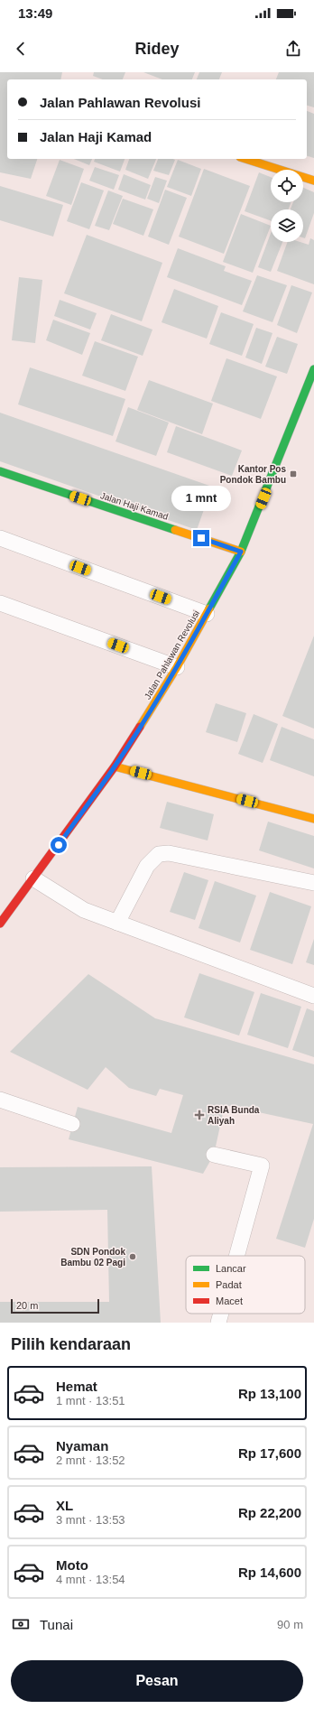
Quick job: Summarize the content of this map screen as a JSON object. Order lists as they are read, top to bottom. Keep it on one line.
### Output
{"streets":{"main road":["Jalan Haji Kamad","Jalan Pahlawan Revolusi"]},"crossings":[["Jalan Haji Kamad","Jalan Pahlawan Revolusi"]],"places":{"transit":["Kantor Pos Pondok Bambu"],"health":["RSIA Bunda Aliyah"],"other":["SDN Pondok Bambu 02 Pagi"]},"legend":["Lancar","Padat","Macet"],"scale_bar":"20 m","page":{"status":"13:49","header":"Ridey","banner":["Jalan Pahlawan Revolusi","Jalan Haji Kamad"],"bubble":"1 mnt","scale":"20 m","heading":"Pilih kendaraan","list":[{"name":"Hemat","note":"1 mnt · 13:51","value":"Rp 13,100"},{"name":"Nyaman","note":"2 mnt · 13:52","value":"Rp 17,600"},{"name":"XL","note":"3 mnt · 13:53","value":"Rp 22,200"},{"name":"Moto","note":"4 mnt · 13:54","value":"Rp 14,600"}],"pay":["Tunai","90 m"],"buttons":"Pesan"}}
